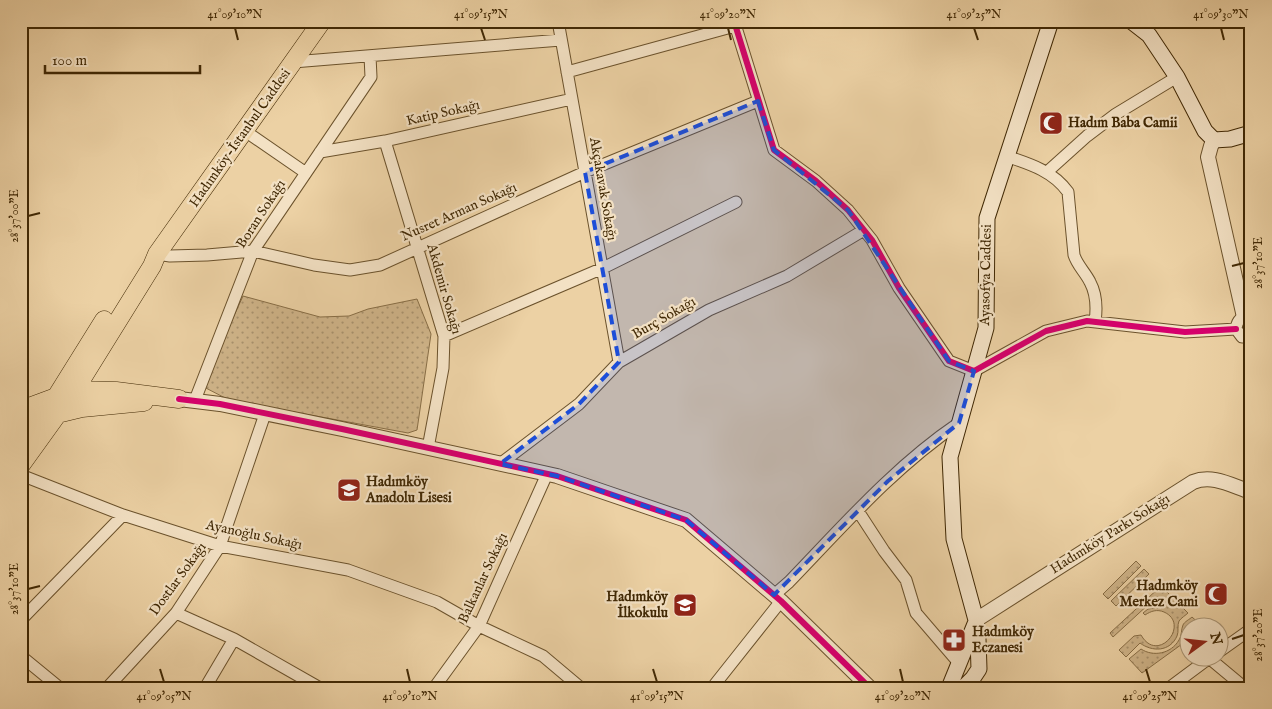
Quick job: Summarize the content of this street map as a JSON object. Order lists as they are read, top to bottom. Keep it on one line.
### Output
{"streets":{"main road":["Hadımköy-İstanbul Caddesi","Ayasofya Caddesi"],"street":["Katip Sokağı","Akçakavak Sokağı","Nusret Arman Sokağı","Boran Sokağı","Akdemir Sokağı","Burç Sokağı","Hadımköy Parkı Sokağı","Ayanoğlu Sokağı","Balkanlar Sokağı","Dostlar Sokağı"]},"crossings":[["Katip Sokağı","Akçakavak Sokağı"],["Katip Sokağı","Boran Sokağı"],["Katip Sokağı","Akdemir Sokağı"],["Hadımköy-İstanbul Caddesi","Nusret Arman Sokağı"],["Akçakavak Sokağı","Nusret Arman Sokağı"],["Akçakavak Sokağı","Burç Sokağı"],["Nusret Arman Sokağı","Boran Sokağı"],["Nusret Arman Sokağı","Akdemir Sokağı"],["Ayasofya Caddesi","Hadımköy Parkı Sokağı"],["Ayanoğlu Sokağı","Balkanlar Sokağı"],["Ayanoğlu Sokağı","Dostlar Sokağı"]],"places":{"mosque":["Hadım Baba Camii","Hadımköy Merkez Cami"],"school or university":["Hadımköy Anadolu Lisesi","Hadımköy İlkokulu"],"pharmacy":["Hadımköy Eczanesi"]},"scale_bar":"100 m","north":"right","coordinates":["41°09'10\"N","41°09'15\"N","41°09'20\"N","41°09'25\"N","41°09'30\"N","28°37'00\"E","28°37'10\"E","28°37'20\"E","41°09'05\"N"]}
